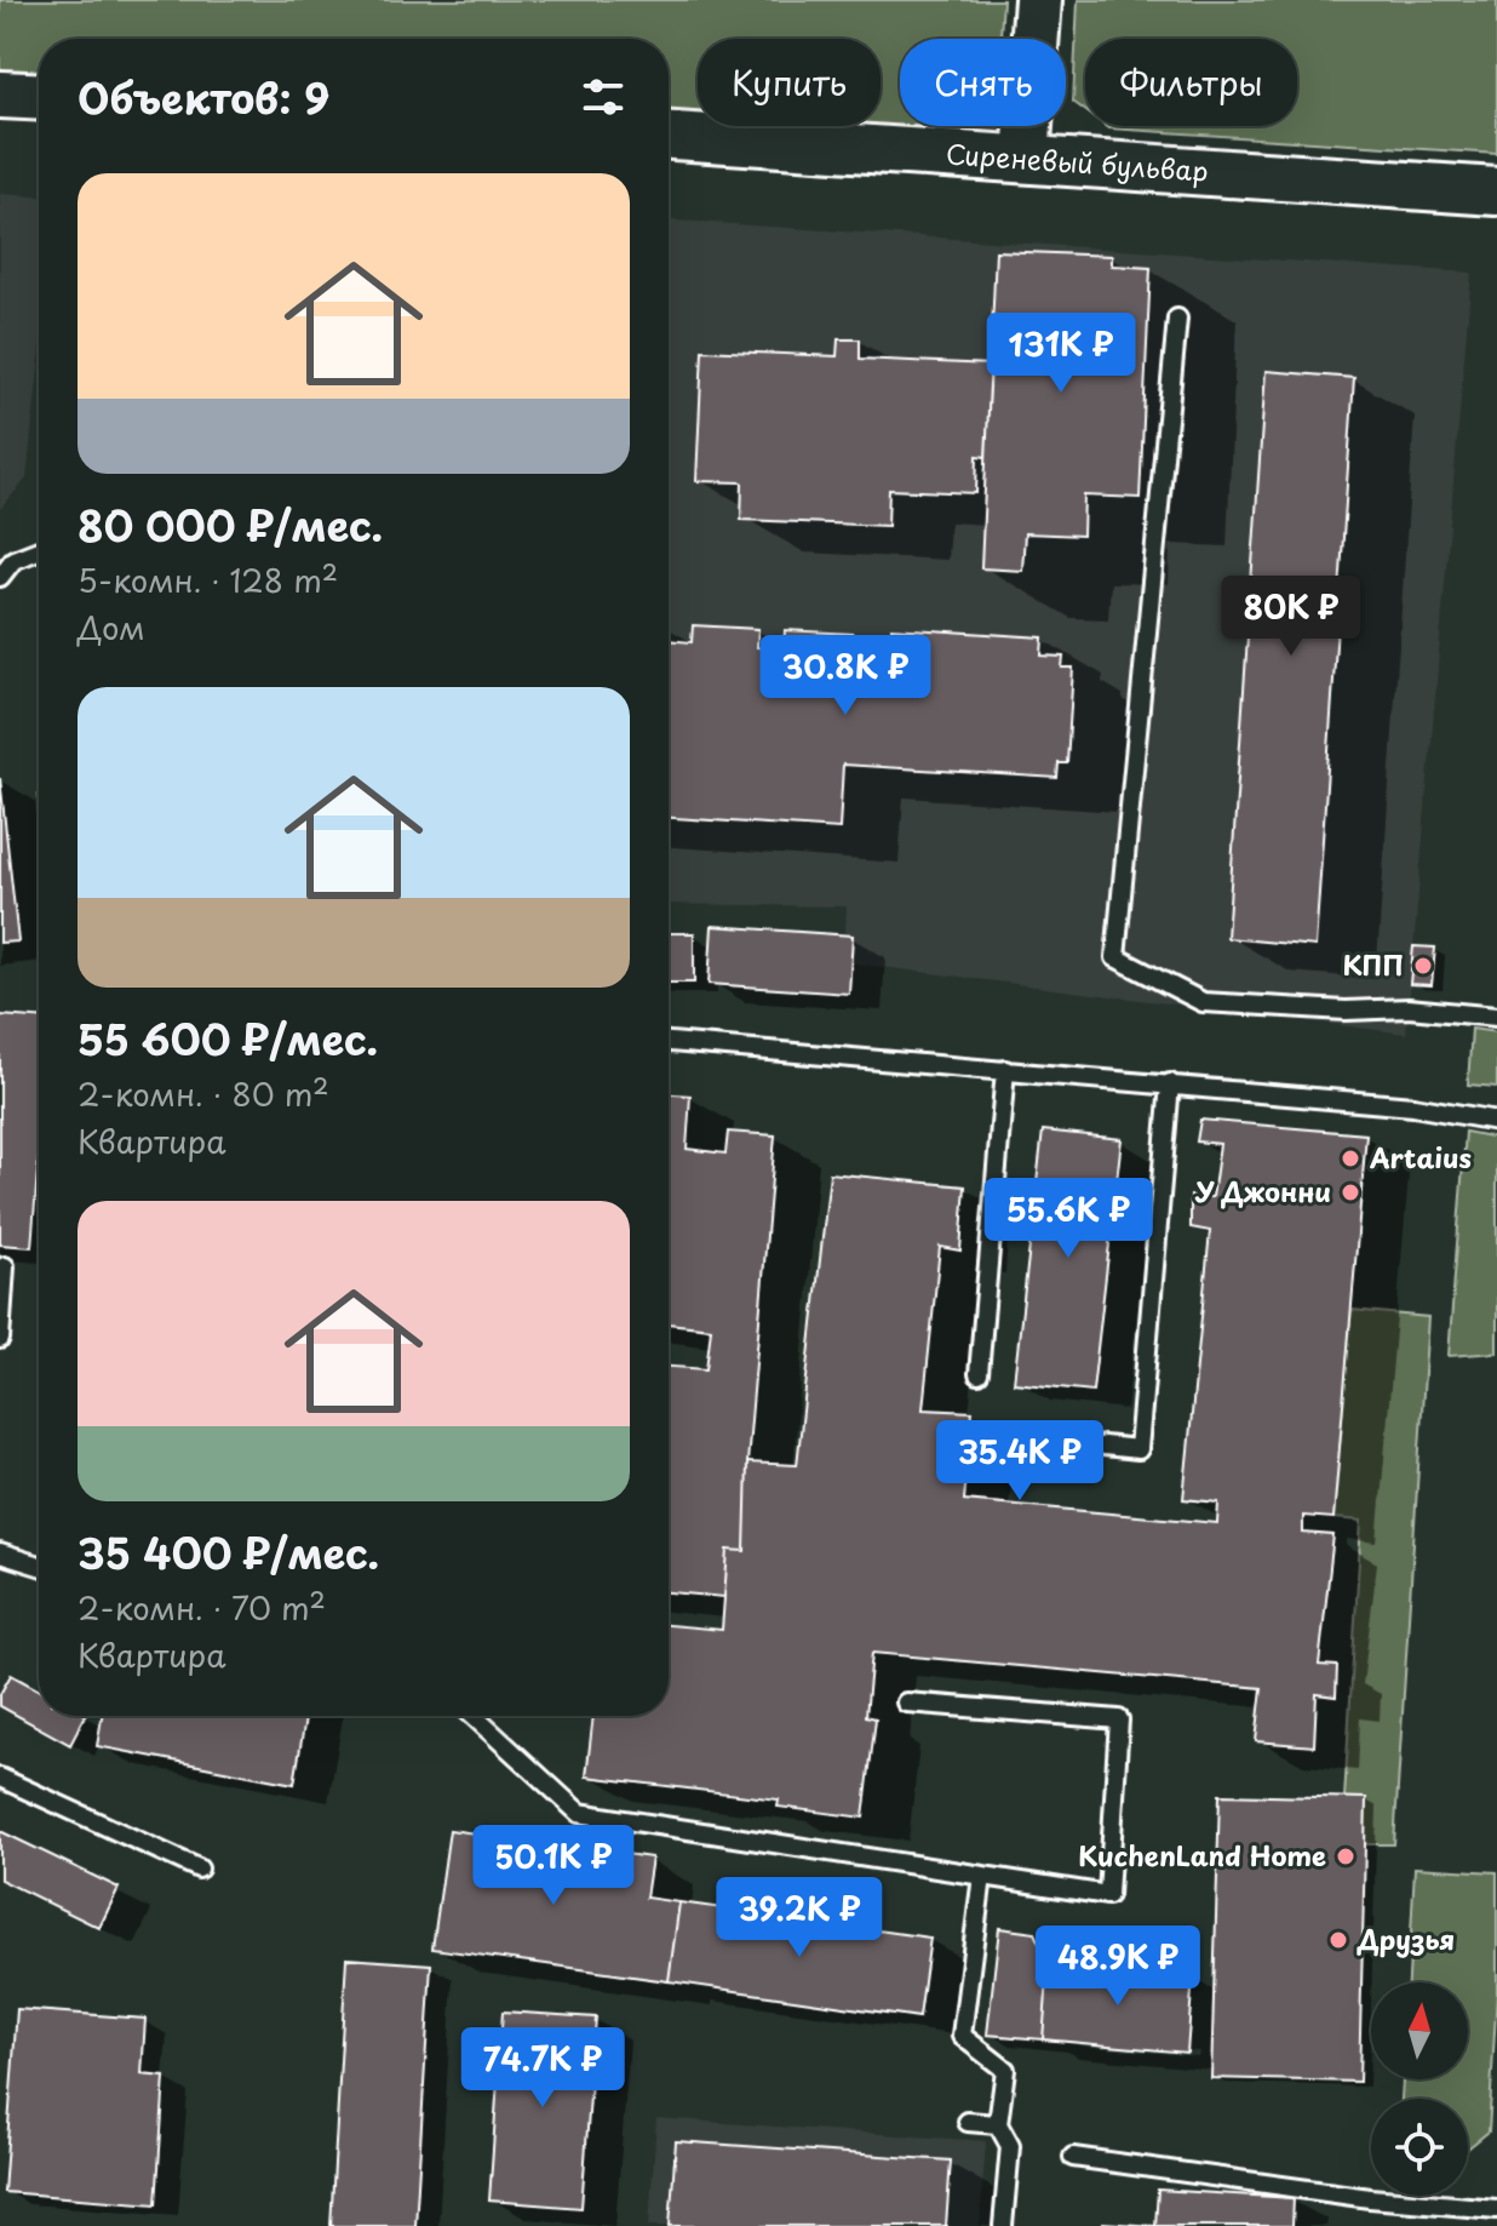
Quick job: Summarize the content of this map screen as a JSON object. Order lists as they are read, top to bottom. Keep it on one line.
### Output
{"streets":{"main road":["Сиреневый бульвар"]},"places":["КПП","Artaius","У Джонни","KuchenLand Home","Друзья"],"north":"top","page":{"chip":["Купить","Снять","Фильтры"],"heading":"Объектов: 9","list":[{"name":"80 000 ₽/мес.","note":"5-комн. · 128 m² · Дом"},{"name":"55 600 ₽/мес.","note":"2-комн. · 80 m² · Квартира"},{"name":"35 400 ₽/мес.","note":"2-комн. · 70 m² · Квартира"}],"price":["131K ₽","80K ₽","30.8K ₽","55.6K ₽","35.4K ₽","50.1K ₽","39.2K ₽","48.9K ₽","74.7K ₽"]}}
